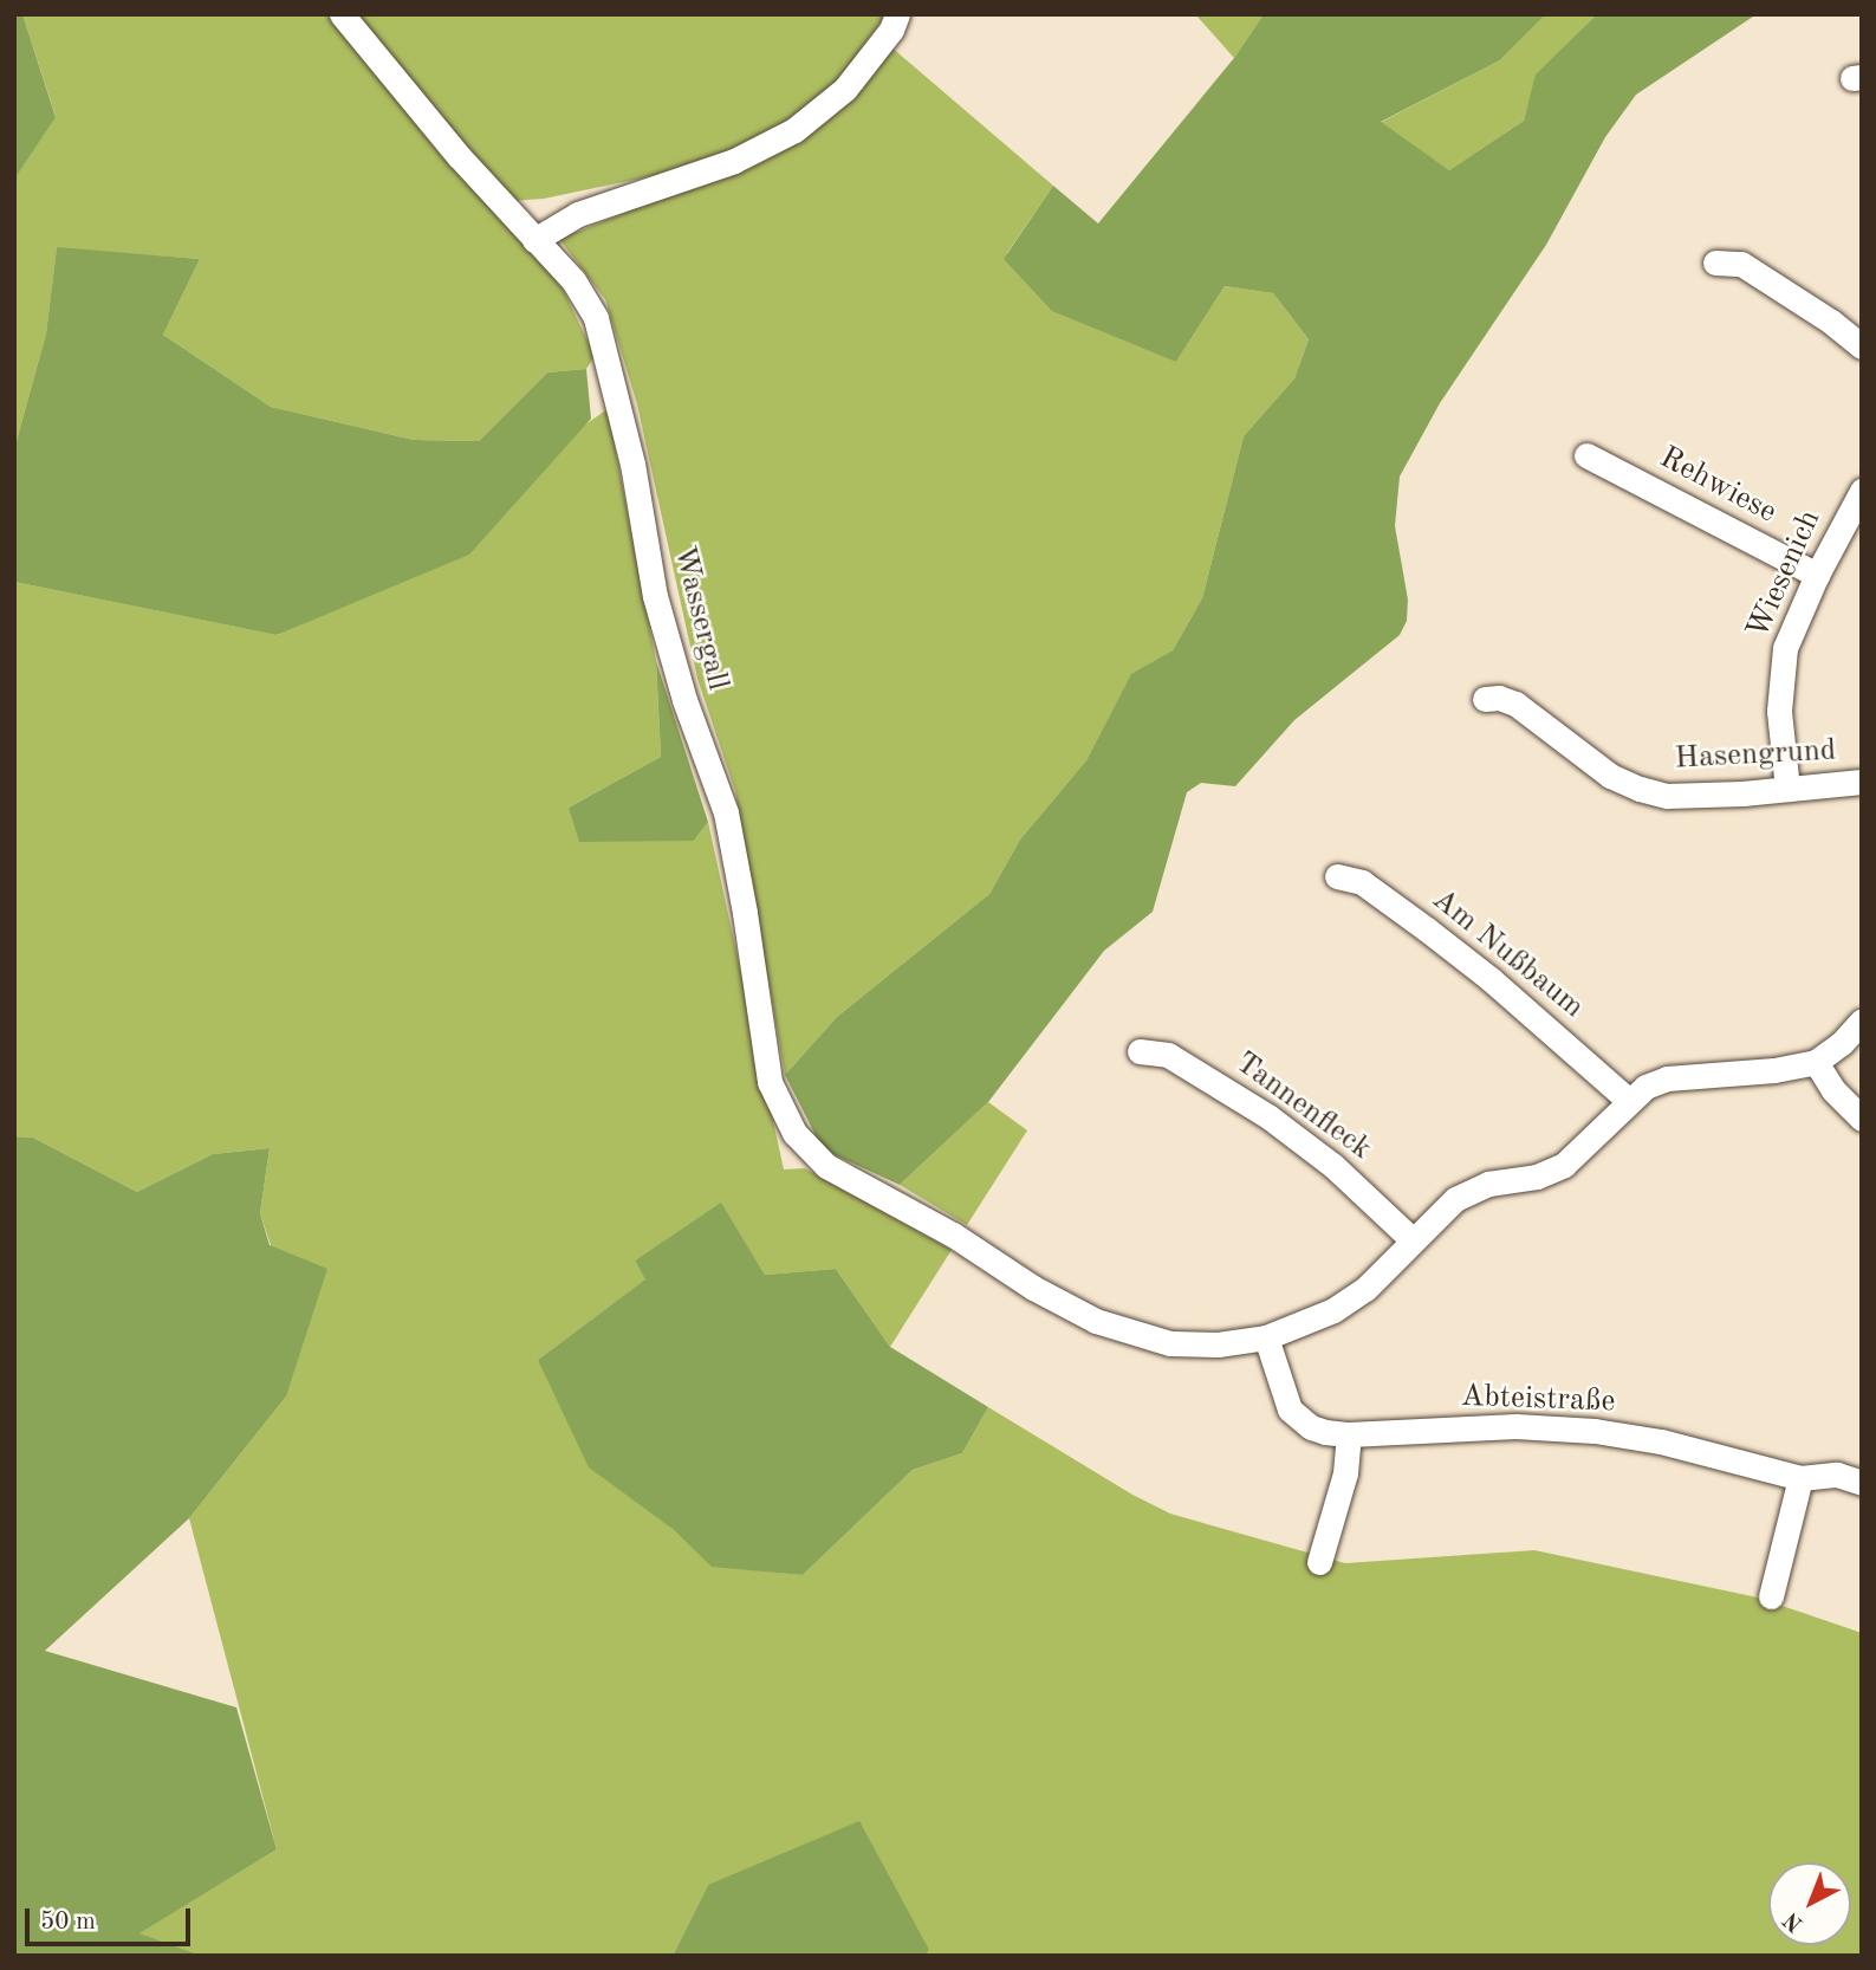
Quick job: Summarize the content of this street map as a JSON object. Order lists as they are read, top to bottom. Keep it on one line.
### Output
{"streets":{"street":["Rehwiese","Wiesenich","Wassergall","Hasengrund","Am Nußbaum","Tannenfleck","Abteistraße"]},"crossings":[["Rehwiese","Wiesenich"],["Wiesenich","Hasengrund"],["Wassergall","Am Nußbaum"],["Wassergall","Tannenfleck"],["Wassergall","Abteistraße"]],"scale_bar":"50 m","north":"bottom left"}
